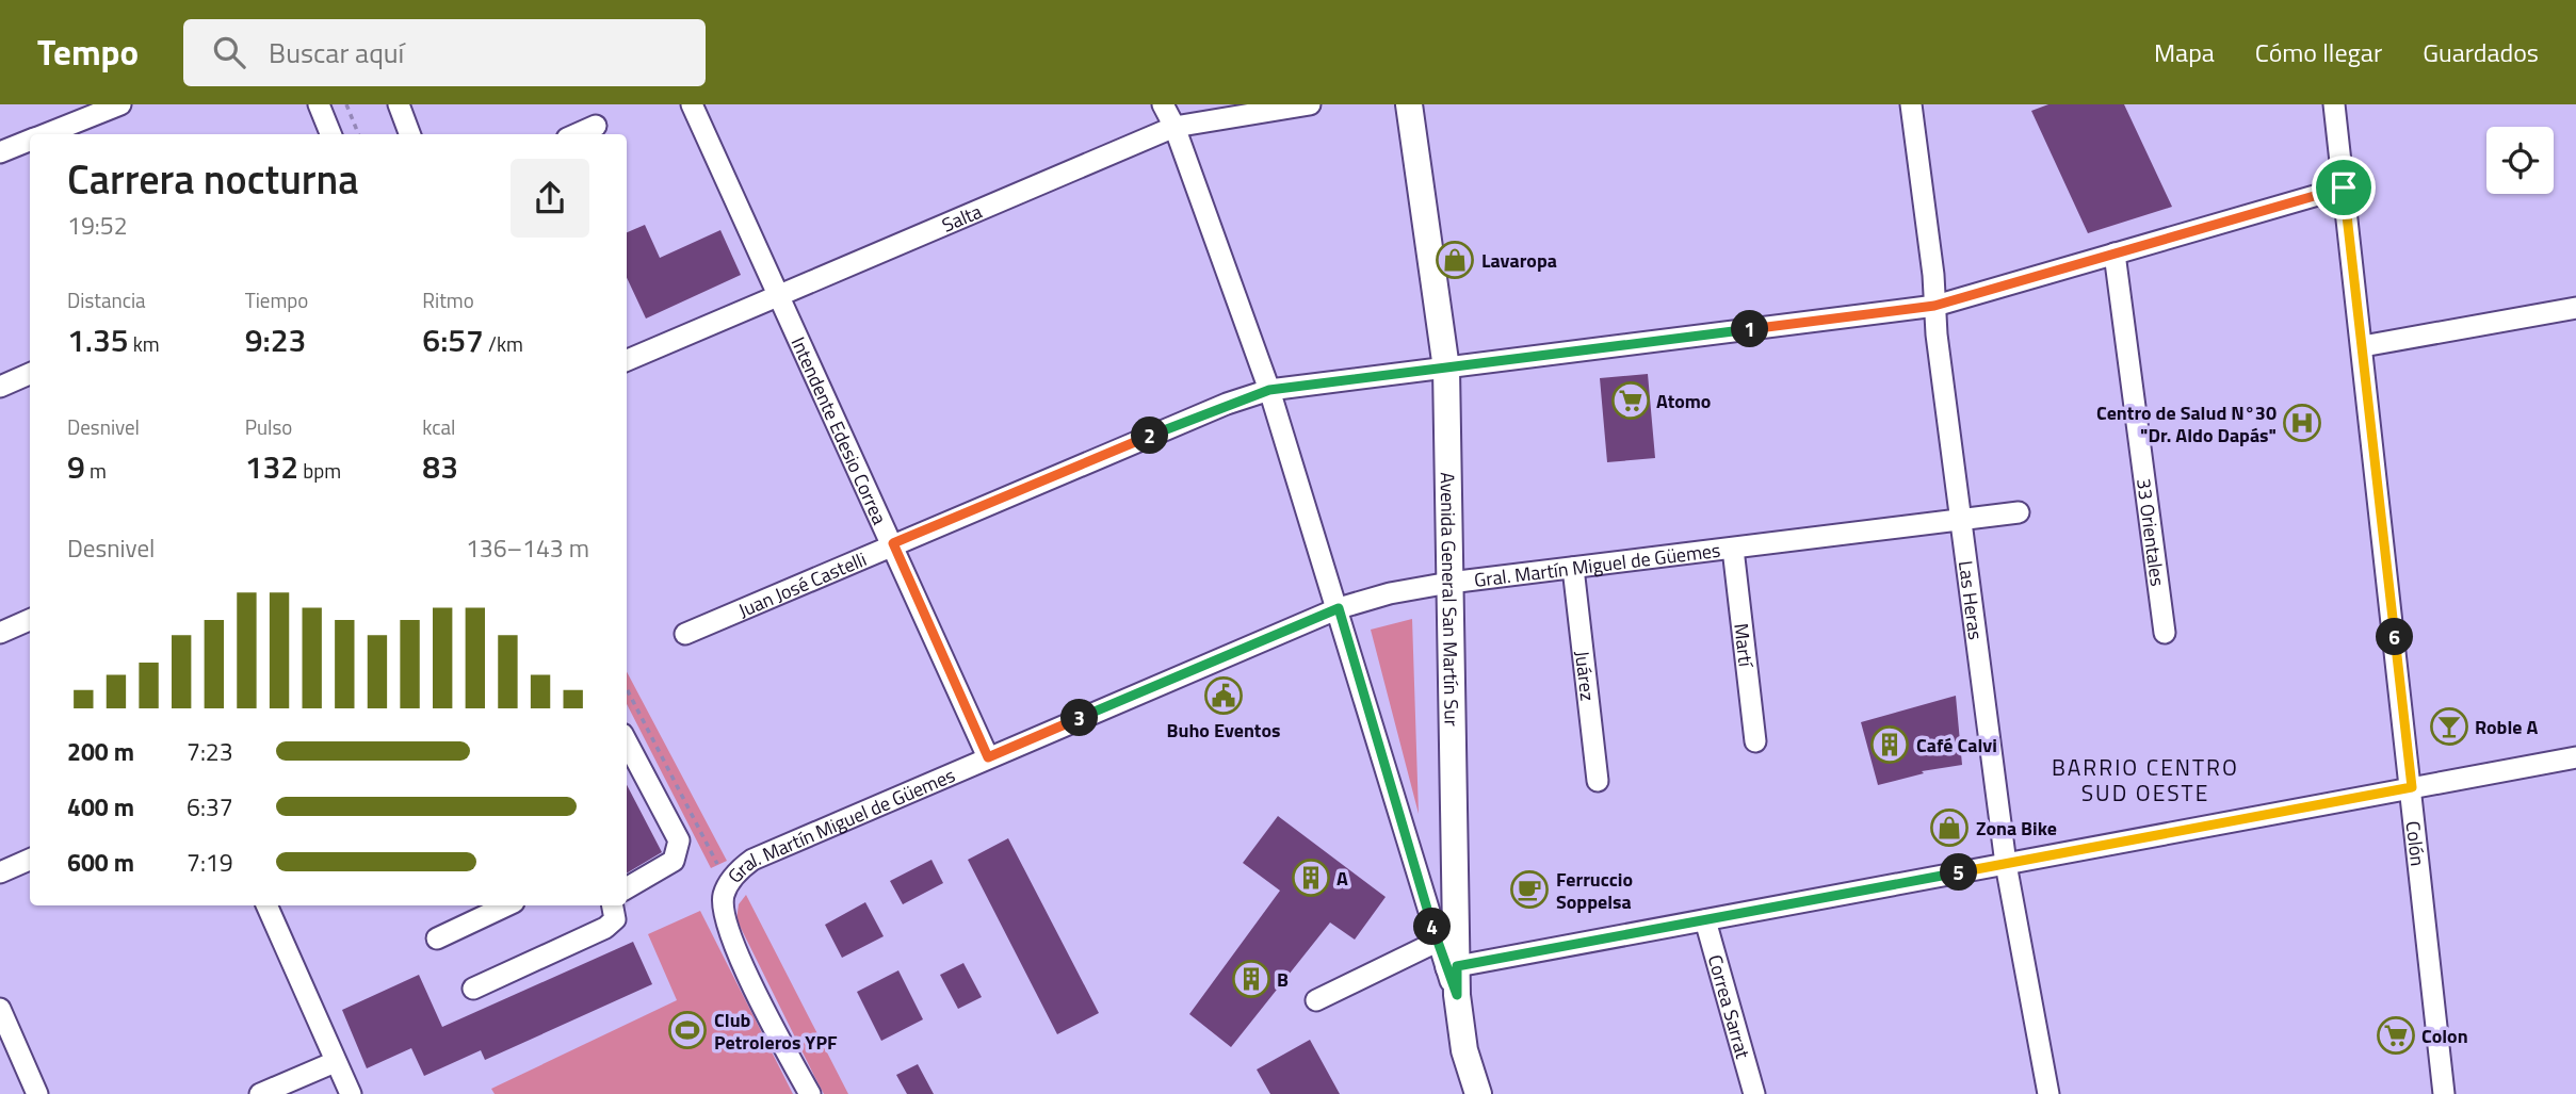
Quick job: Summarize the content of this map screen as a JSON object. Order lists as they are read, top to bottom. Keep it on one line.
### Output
{"streets":{"main road":["Avenida General San Martín Sur"],"street":["Salta","Intendente Edesio Correa","33 Orientales","Gral. Martín Miguel de Güemes","Juan José Castelli","Las Heras","Martí","Juárez","Colón","Correa Sarrat"]},"crossings":[["Salta","Intendente Edesio Correa"],["Intendente Edesio Correa","Gral. Martín Miguel de Güemes"],["Intendente Edesio Correa","Juan José Castelli"],["33 Orientales","Juan José Castelli"],["Gral. Martín Miguel de Güemes","Avenida General San Martín Sur"],["Gral. Martín Miguel de Güemes","Las Heras"],["Gral. Martín Miguel de Güemes","Martí"],["Gral. Martín Miguel de Güemes","Juárez"],["Juan José Castelli","Avenida General San Martín Sur"],["Juan José Castelli","Las Heras"],["Juan José Castelli","Colón"]],"districts":["BARRIO CENTRO SUD OESTE"],"places":{"shop":["Lavaropa","Zona Bike"],"supermarket":["Atomo","Colon"],"hospital":["Centro de Salud N°30 \"Dr. Aldo Dapás\""],"public building":["Buho Eventos"],"bar":["Roble A"],"building":["Café Calvi","A","B"],"cafe":["Ferruccio Soppelsa"],"sports":["Club Petroleros YPF"]},"page":{"header":"Tempo","search":"Buscar aquí","nav":["Mapa","Cómo llegar","Guardados"],"heading":["Carrera nocturna","19:52"],"stats":[["Distancia","1.35 km"],["Tiempo","9:23"],["Ritmo","6:57 /km"],["Desnivel","9 m"],["Pulso","132 bpm"],["kcal","83"]],"pins":["1","2","6","3","5","4"],"chart":["Desnivel","136–143 m"],"list":[{"name":"200 m","note":"7:23"},{"name":"400 m","note":"6:37"},{"name":"600 m","note":"7:19"}]}}
